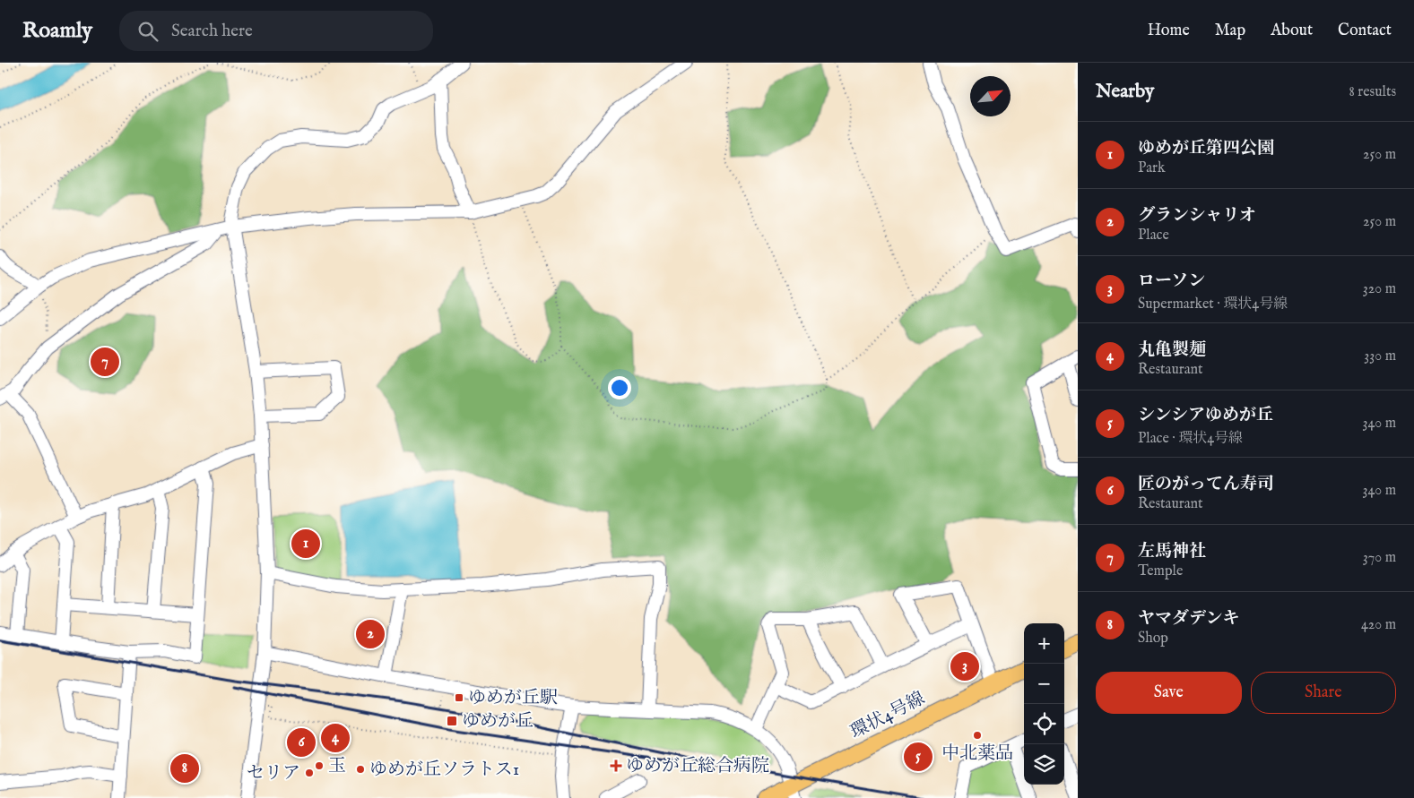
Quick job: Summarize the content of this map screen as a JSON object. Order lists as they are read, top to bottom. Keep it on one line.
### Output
{"streets":{"main road":["環状4号線"]},"places":{"transit":["ゆめが丘駅","ゆめが丘"],"other":["中北薬品","玉","ゆめが丘ソラトス1","セリア"],"health":["ゆめが丘総合病院"]},"north":"top right","page":{"header":"Roamly","search":"Search here","nav":["Home","Map","About","Contact"],"heading":["Nearby","8 results"],"list":[{"mark":"1","name":"ゆめが丘第四公園","note":"Park","value":"250 m"},{"mark":"2","name":"グランシャリオ","note":"Place","value":"250 m"},{"mark":"3","name":"ローソン","note":"Supermarket · 環状4号線","value":"320 m"},{"mark":"4","name":"丸亀製麺","note":"Restaurant","value":"330 m"},{"mark":"5","name":"シンシアゆめが丘","note":"Place · 環状4号線","value":"340 m"},{"mark":"6","name":"匠のがってん寿司","note":"Restaurant","value":"340 m"},{"mark":"7","name":"左馬神社","note":"Temple","value":"370 m"},{"mark":"8","name":"ヤマダデンキ","note":"Shop","value":"420 m"}],"pins":["7","1","2","3","4","6","5","8"],"map_buttons":["+","−"],"buttons":["Save","Share"]}}
